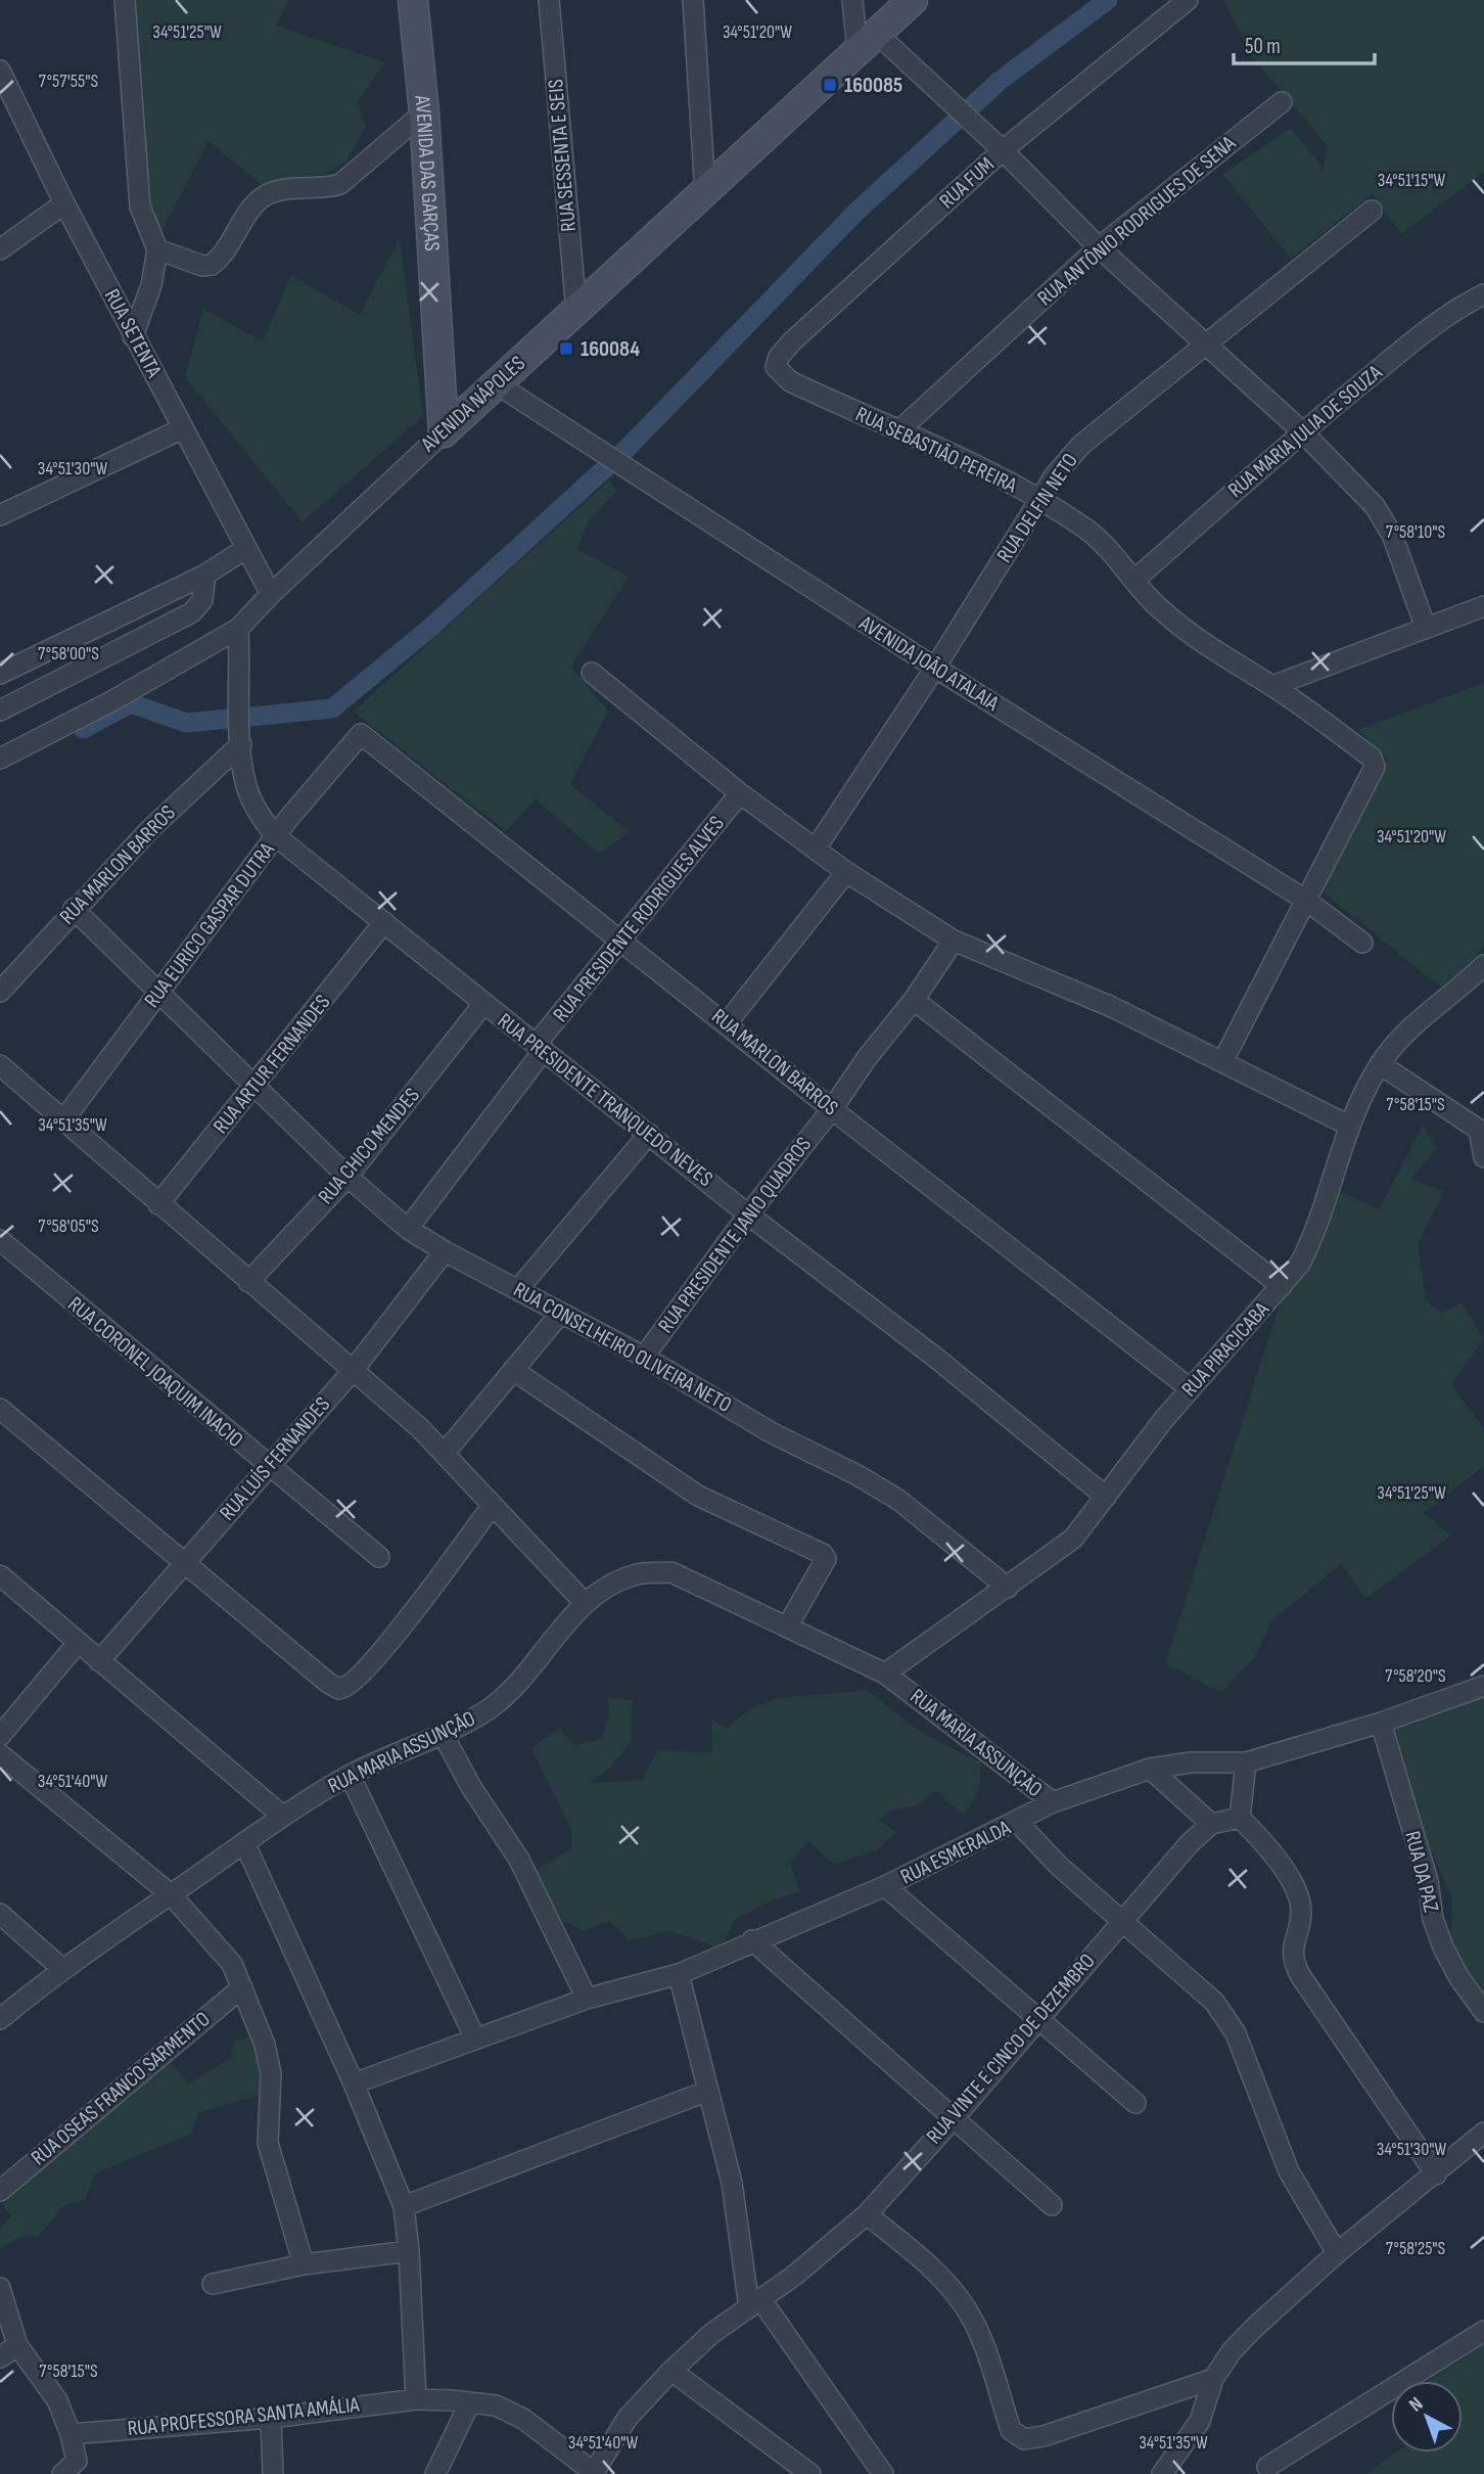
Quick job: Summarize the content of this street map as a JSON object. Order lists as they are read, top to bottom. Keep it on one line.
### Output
{"streets":{"main road":["AVENIDA DAS GARÇAS","AVENIDA NÁPOLES"],"street":["RUA SESSENTA E SEIS","RUA FUM","RUA ANTÔNIO RODRIGUES DE SENA","RUA SETENTA","RUA MARIA JULIA DE SOUZA","RUA SEBASTIÃO PEREIRA","RUA DELFIN NETO","AVENIDA JOÃO ATALAIA","RUA MARLON BARROS","RUA PRESIDENTE RODRIGUES ALVES","RUA EURICO GASPAR DUTRA","RUA ARTUR FERNANDES","RUA PRESIDENTE TRANQUEDO NEVES","RUA CHICO MENDES","RUA PRESIDENTE JANIO QUADROS","RUA CONSELHEIRO OLIVEIRA NETO","RUA PIRACICABA","RUA CORONEL JOAQUIM INACIO","RUA LUÍS FERNANDES","RUA MARIA ASSUNÇÃO","RUA ESMERALDA","RUA DA PAZ","RUA VINTE E CINCO DE DEZEMBRO","RUA OSEAS FRANCO SARMENTO","RUA PROFESSORA SANTA AMÁLIA"]},"crossings":[["RUA SESSENTA E SEIS","AVENIDA NÁPOLES"],["AVENIDA DAS GARÇAS","AVENIDA NÁPOLES"],["RUA FUM","RUA SEBASTIÃO PEREIRA"],["RUA ANTÔNIO RODRIGUES DE SENA","RUA SEBASTIÃO PEREIRA"],["RUA SETENTA","AVENIDA NÁPOLES"],["AVENIDA NÁPOLES","AVENIDA JOÃO ATALAIA"],["AVENIDA NÁPOLES","RUA PRESIDENTE TRANQUEDO NEVES"],["RUA MARIA JULIA DE SOUZA","RUA SEBASTIÃO PEREIRA"],["RUA SEBASTIÃO PEREIRA","RUA DELFIN NETO"],["RUA SEBASTIÃO PEREIRA","AVENIDA JOÃO ATALAIA"],["RUA DELFIN NETO","AVENIDA JOÃO ATALAIA"],["RUA MARLON BARROS","RUA PRESIDENTE RODRIGUES ALVES"],["RUA MARLON BARROS","RUA EURICO GASPAR DUTRA"],["RUA MARLON BARROS","RUA PRESIDENTE TRANQUEDO NEVES"],["RUA MARLON BARROS","RUA PRESIDENTE JANIO QUADROS"],["RUA MARLON BARROS","RUA CONSELHEIRO OLIVEIRA NETO"],["RUA MARLON BARROS","RUA PIRACICABA"],["RUA PRESIDENTE RODRIGUES ALVES","RUA PRESIDENTE TRANQUEDO NEVES"],["RUA PRESIDENTE RODRIGUES ALVES","RUA CONSELHEIRO OLIVEIRA NETO"],["RUA EURICO GASPAR DUTRA","RUA PRESIDENTE TRANQUEDO NEVES"],["RUA EURICO GASPAR DUTRA","RUA CONSELHEIRO OLIVEIRA NETO"],["RUA ARTUR FERNANDES","RUA PRESIDENTE TRANQUEDO NEVES"],["RUA ARTUR FERNANDES","RUA CONSELHEIRO OLIVEIRA NETO"],["RUA PRESIDENTE TRANQUEDO NEVES","RUA CHICO MENDES"],["RUA PRESIDENTE TRANQUEDO NEVES","RUA PRESIDENTE JANIO QUADROS"],["RUA PRESIDENTE TRANQUEDO NEVES","RUA PIRACICABA"],["RUA CHICO MENDES","RUA CONSELHEIRO OLIVEIRA NETO"],["RUA PRESIDENTE JANIO QUADROS","RUA CONSELHEIRO OLIVEIRA NETO"],["RUA CONSELHEIRO OLIVEIRA NETO","RUA PIRACICABA"],["RUA CONSELHEIRO OLIVEIRA NETO","RUA LUÍS FERNANDES"],["RUA PIRACICABA","RUA MARIA ASSUNÇÃO"],["RUA CORONEL JOAQUIM INACIO","RUA LUÍS FERNANDES"],["RUA MARIA ASSUNÇÃO","RUA ESMERALDA"],["RUA ESMERALDA","RUA DA PAZ"],["RUA VINTE E CINCO DE DEZEMBRO","RUA PROFESSORA SANTA AMÁLIA"]],"places":{"transit":["160085","160084"]},"scale_bar":"50 m","north":"top left","coordinates":["34°51'25\"W","34°51'20\"W","7°57'55\"S","34°51'15\"W","34°51'30\"W","7°58'10\"S","7°58'00\"S","7°58'15\"S","34°51'35\"W","7°58'05\"S","7°58'20\"S","34°51'40\"W","7°58'25\"S"]}
